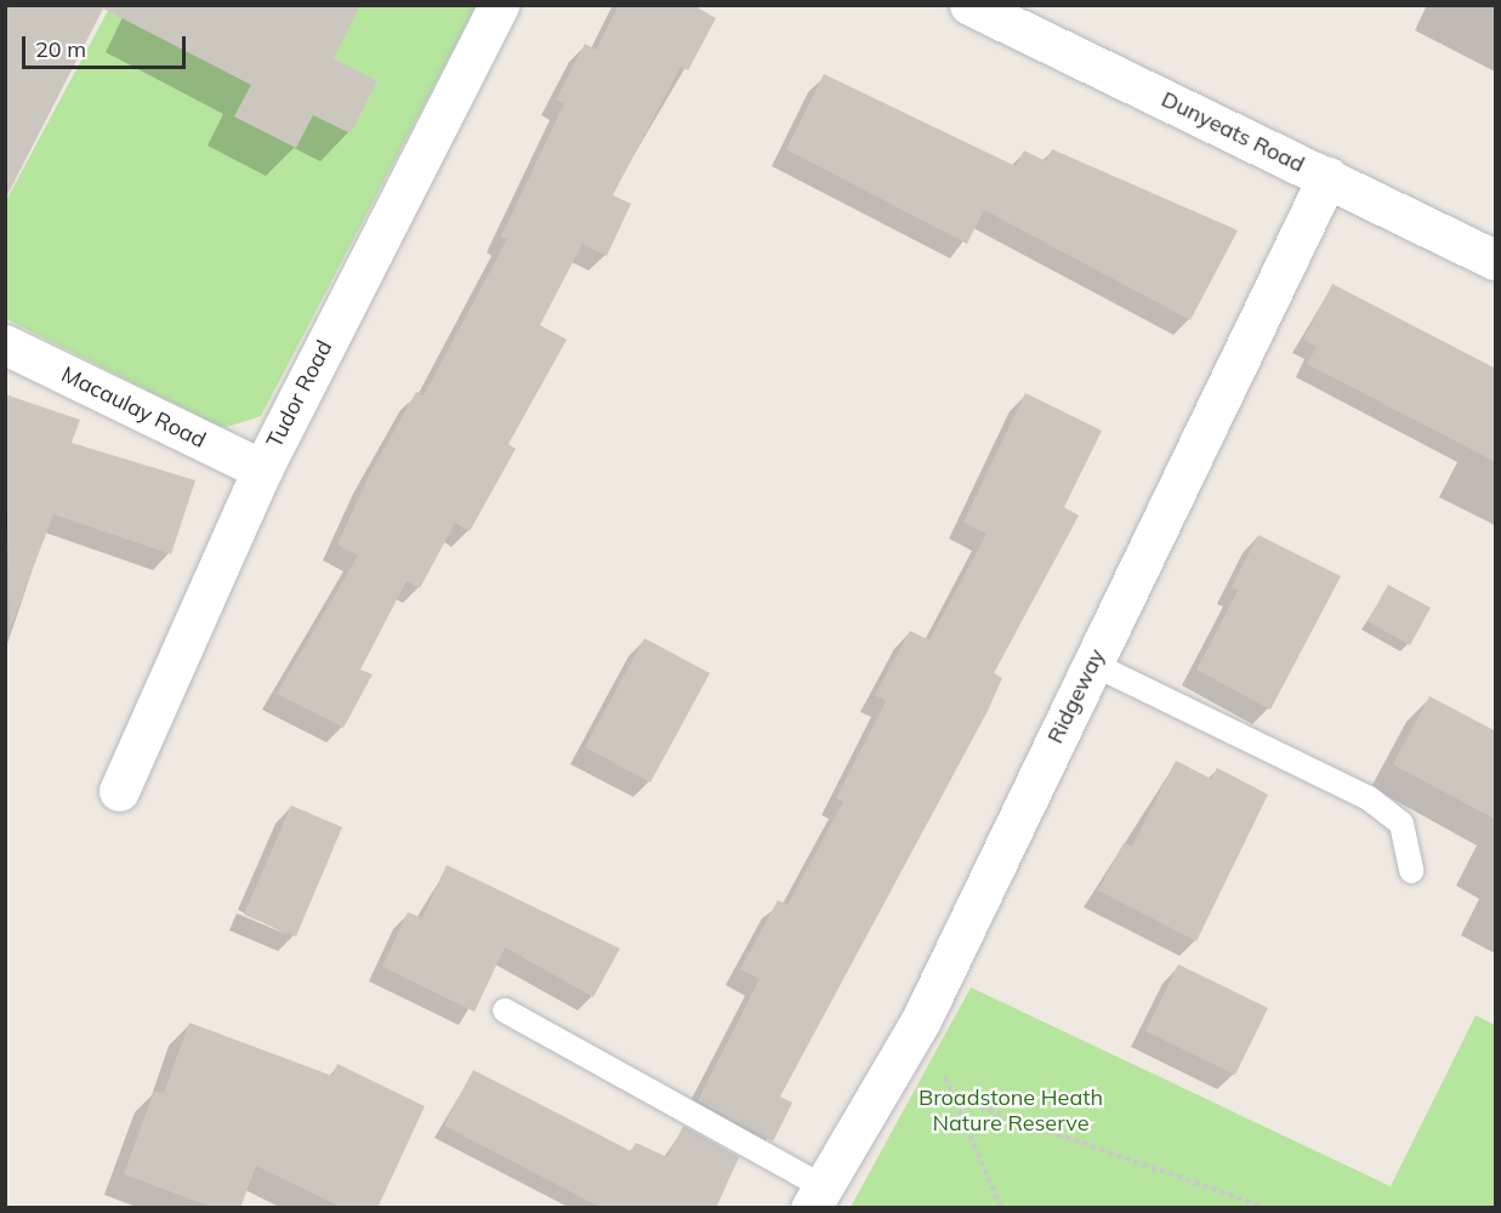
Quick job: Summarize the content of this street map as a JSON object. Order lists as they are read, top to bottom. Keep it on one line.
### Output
{"streets":{"street":["Dunyeats Road","Tudor Road","Macaulay Road","Ridgeway"]},"crossings":[["Dunyeats Road","Ridgeway"],["Tudor Road","Macaulay Road"]],"parks":["Broadstone Heath Nature Reserve"],"scale_bar":"20 m"}
